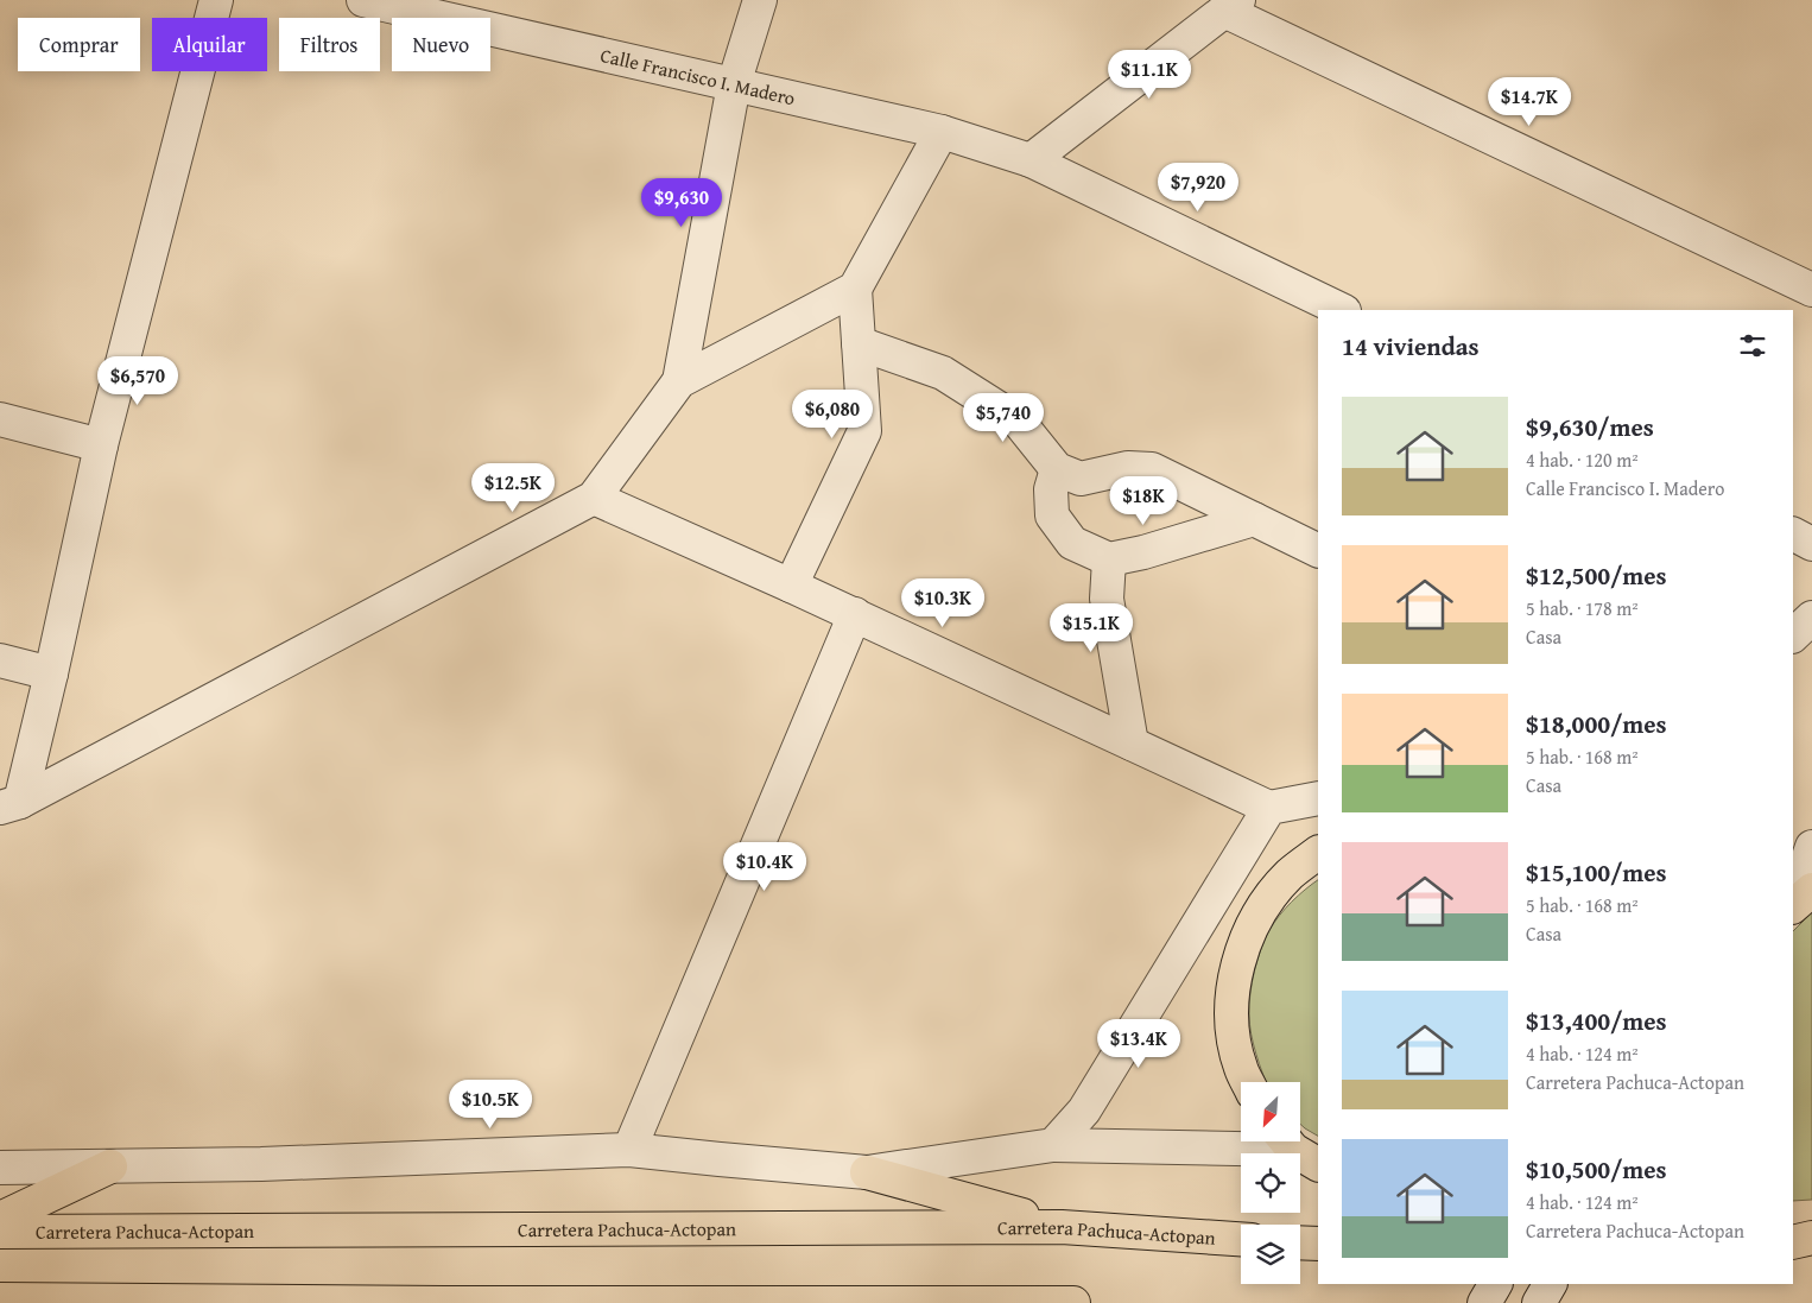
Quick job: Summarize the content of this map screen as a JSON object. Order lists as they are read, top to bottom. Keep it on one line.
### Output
{"streets":{"main road":["Carretera Pachuca-Actopan"],"street":["Calle Francisco I. Madero"]},"north":"bottom left","page":{"chip":["Comprar","Alquilar","Filtros","Nuevo"],"price":["$11.1K","$14.7K","$7,920","$9,630","$6,570","$6,080","$5,740","$12.5K","$18K","$10.3K","$15.1K","$10.4K","$13.4K","$10.5K"],"heading":"14 viviendas","list":[{"name":"$9,630/mes","note":"4 hab. · 120 m² · Calle Francisco I. Madero"},{"name":"$12,500/mes","note":"5 hab. · 178 m² · Casa"},{"name":"$18,000/mes","note":"5 hab. · 168 m² · Casa"},{"name":"$15,100/mes","note":"5 hab. · 168 m² · Casa"},{"name":"$13,400/mes","note":"4 hab. · 124 m² · Carretera Pachuca-Actopan"},{"name":"$10,500/mes","note":"4 hab. · 124 m² · Carretera Pachuca-Actopan"}]}}
